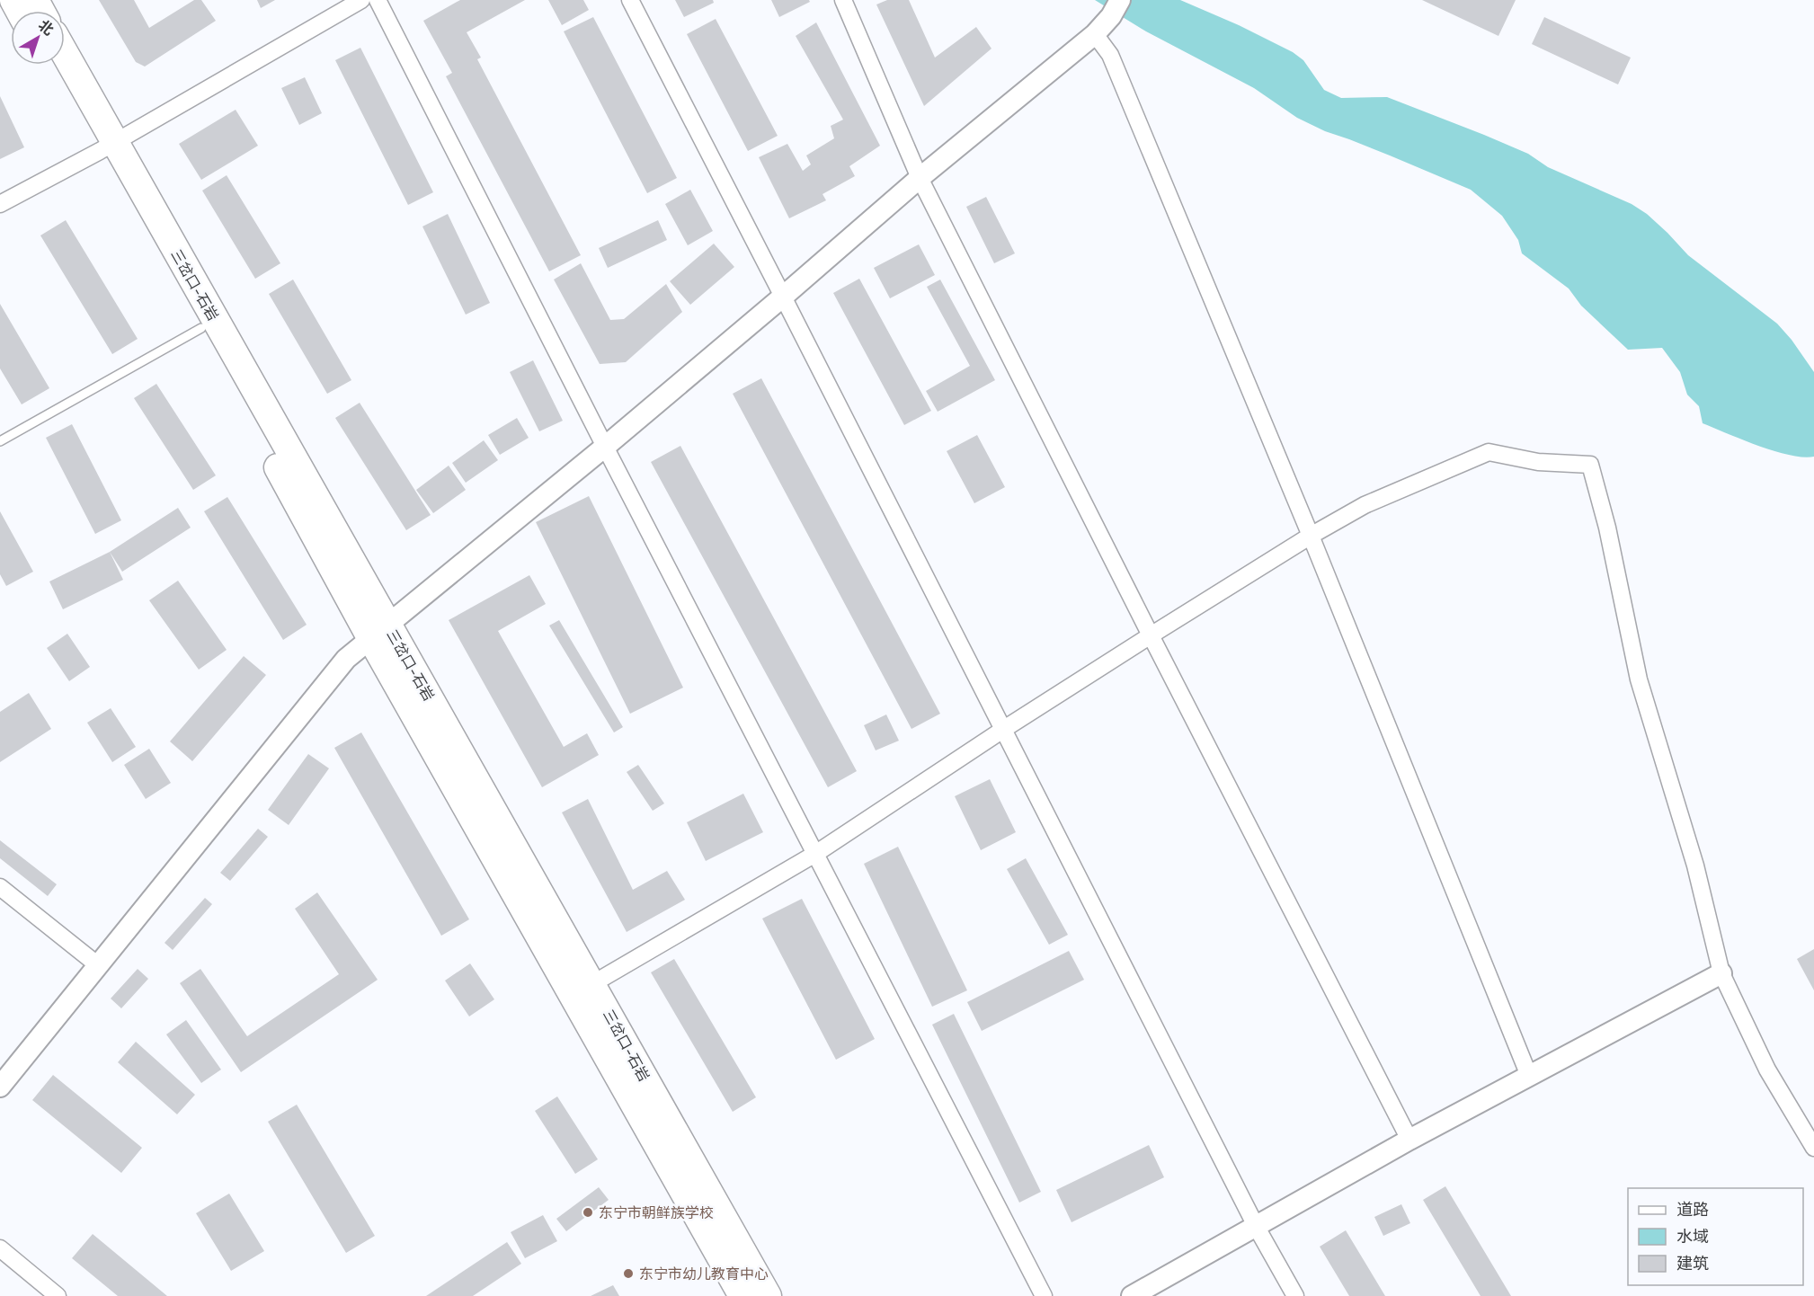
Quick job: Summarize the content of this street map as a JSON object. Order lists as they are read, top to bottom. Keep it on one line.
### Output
{"streets":{"highway":["三岔口-石岩"]},"places":["东宁市朝鲜族学校","东宁市幼儿教育中心"],"legend":["道路","水域","建筑"],"north":"top right"}
